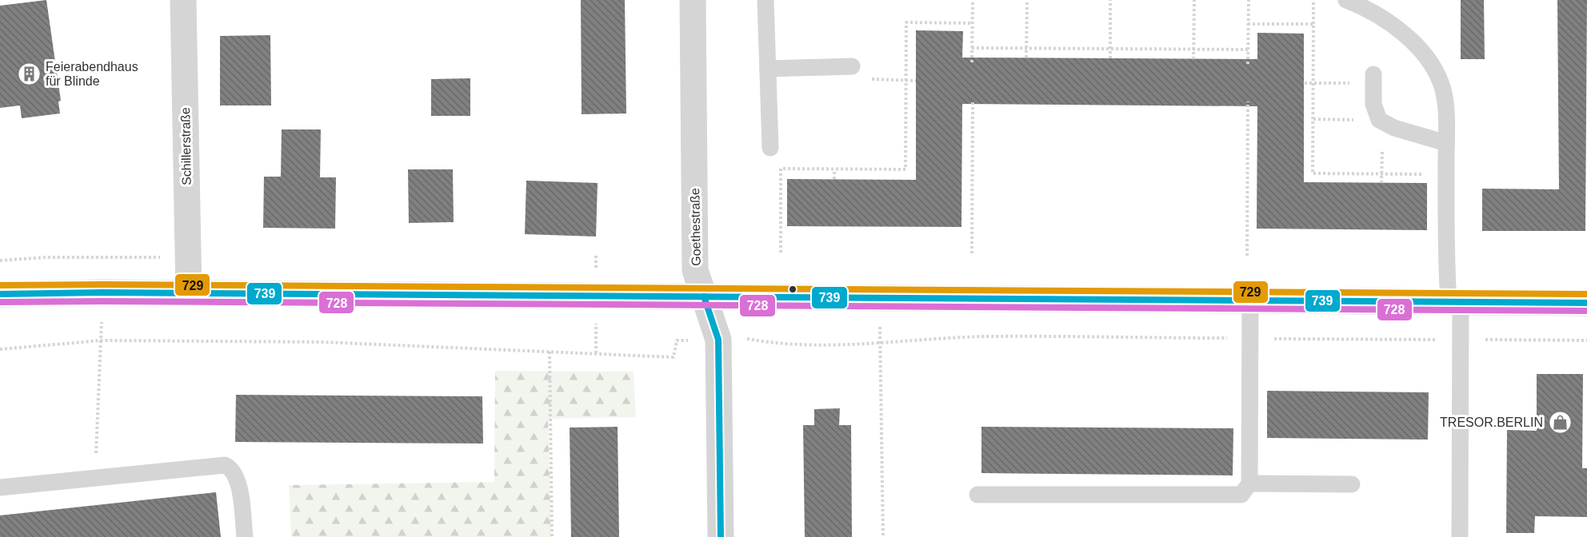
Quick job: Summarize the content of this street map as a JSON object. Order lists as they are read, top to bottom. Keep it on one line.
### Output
{"streets":{"street":["Schillerstraße","Goethestraße"]},"places":{"building":["Feierabendhaus für Blinde"],"shop":["TRESOR.BERLIN"]},"lines":["transit line 729","transit line 739","transit line 728"]}
